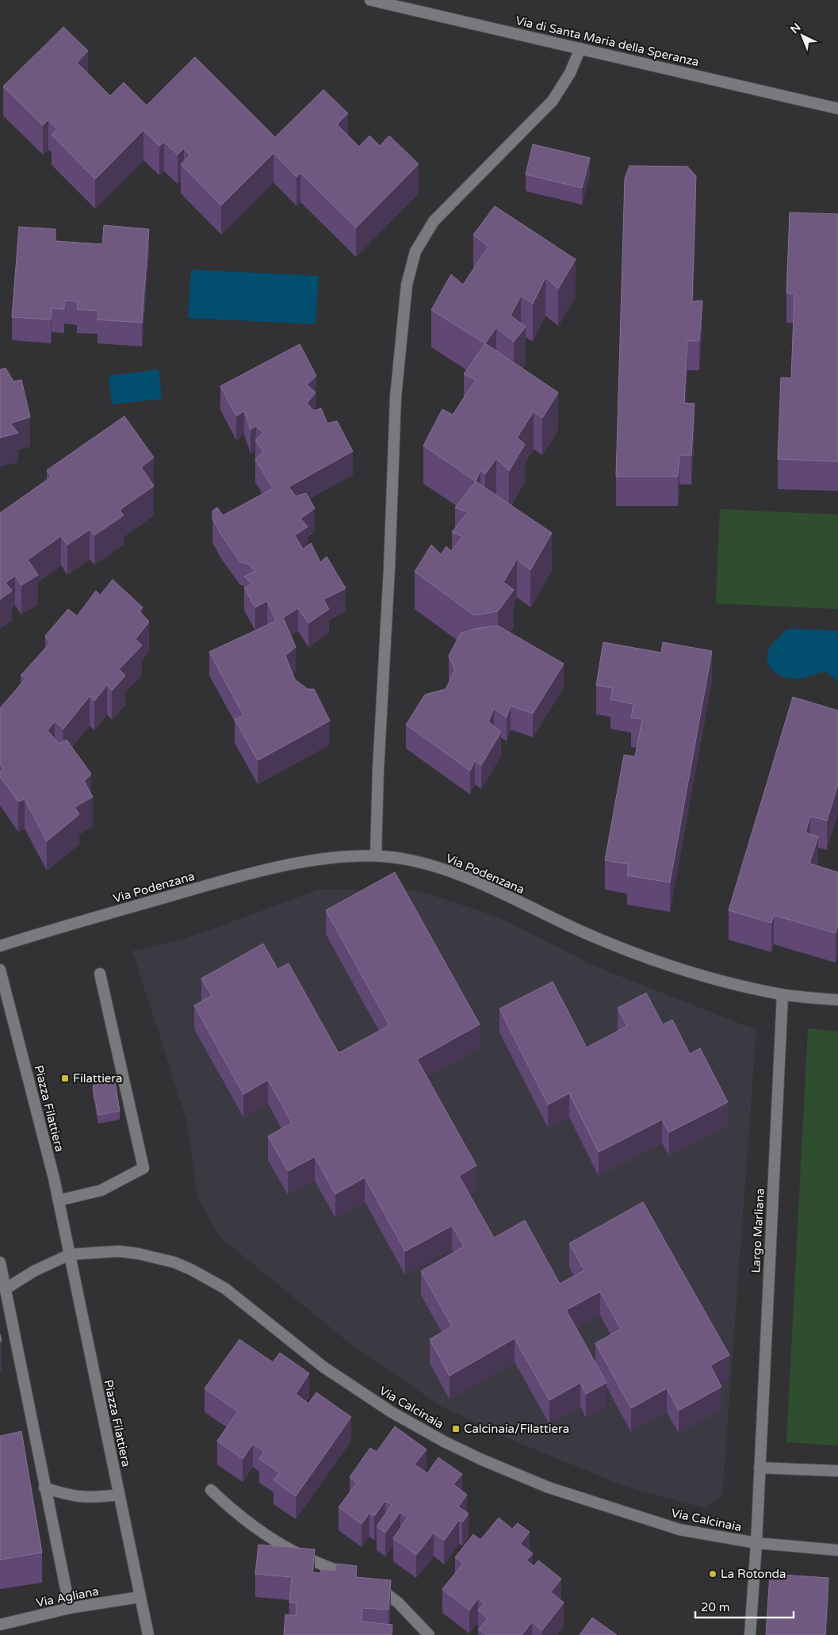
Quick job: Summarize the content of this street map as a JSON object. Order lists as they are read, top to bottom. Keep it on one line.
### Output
{"streets":{"street":["Via di Santa Maria della Speranza","Via Podenzana","Piazza Filattiera","Largo Marliana","Via Calcinaia","Via Agliana"]},"crossings":[["Via Podenzana","Largo Marliana"],["Piazza Filattiera","Via Calcinaia"],["Piazza Filattiera","Via Agliana"],["Largo Marliana","Via Calcinaia"]],"places":{"transit":["Filattiera","Calcinaia/Filattiera"],"other":["La Rotonda"]},"scale_bar":"20 m","north":"top left"}
